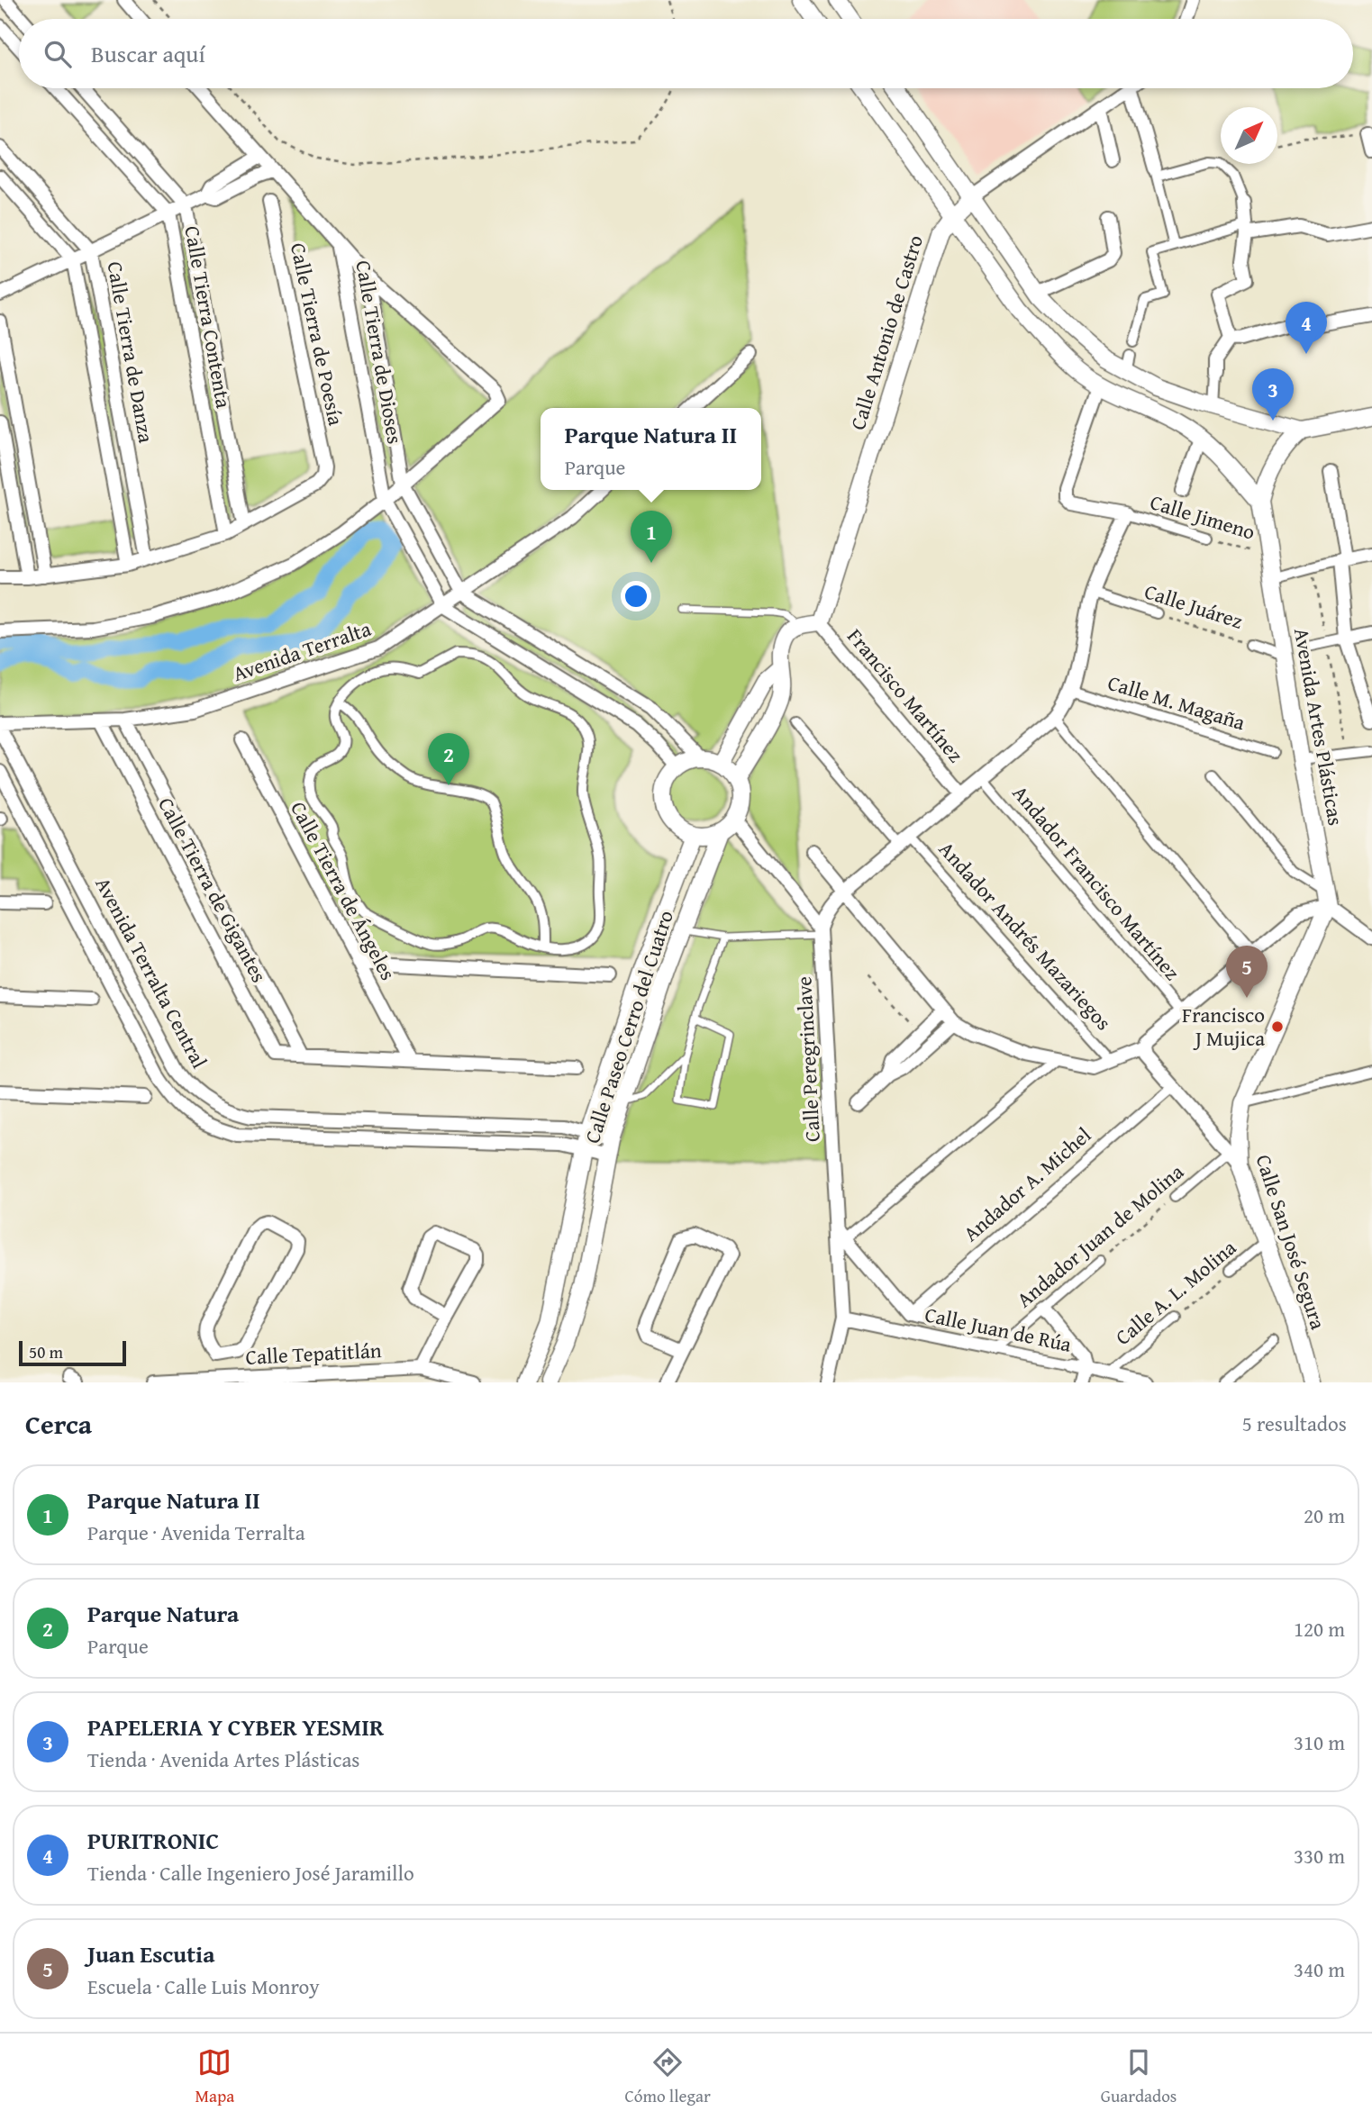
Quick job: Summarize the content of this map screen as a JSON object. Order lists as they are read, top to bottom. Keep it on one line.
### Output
{"streets":{"street":["Calle Tierra Contenta","Calle Antonio de Castro","Calle Tierra de Poesía","Calle Tierra de Danza","Calle Tierra de Dioses","Calle Jimeno","Calle Juárez","Avenida Terralta","Francisco Martínez","Calle M. Magaña","Avenida Artes Plásticas","Andador Francisco Martínez","Calle Tierra de Gigantes","Calle Tierra de Ángeles","Andador Andrés Mazariegos","Avenida Terralta Central","Calle Paseo Cerro del Cuatro","Calle Peregrinclave","Andador A. Michel","Andador Juan de Molina","Calle San José Segura","Calle A. L. Molina","Calle Juan de Rúa","Calle Tepatitlán"]},"crossings":[["Calle Tierra Contenta","Calle Tierra de Poesía"],["Calle Antonio de Castro","Francisco Martínez"],["Calle Tierra de Dioses","Avenida Terralta"],["Calle Tierra de Dioses","Calle Paseo Cerro del Cuatro"],["Calle Jimeno","Avenida Artes Plásticas"],["Calle Juárez","Avenida Artes Plásticas"],["Avenida Terralta","Calle Tierra de Gigantes"],["Avenida Artes Plásticas","Calle San José Segura"],["Calle Tierra de Gigantes","Calle Tierra de Ángeles"],["Avenida Terralta Central","Calle Paseo Cerro del Cuatro"],["Calle Peregrinclave","Calle Juan de Rúa"],["Andador Juan de Molina","Calle San José Segura"],["Andador Juan de Molina","Calle Juan de Rúa"],["Calle San José Segura","Calle A. L. Molina"],["Calle A. L. Molina","Calle Juan de Rúa"]],"places":["Francisco J Mujica"],"scale_bar":"50 m","north":"top right","page":{"search":"Buscar aquí","pins":["4","3","1","2","5"],"popup":["Parque Natura II","Parque"],"scale":"50 m","heading":["Cerca","5 resultados"],"list":[{"mark":"1","name":"Parque Natura II","note":"Parque · Avenida Terralta","value":"20 m"},{"mark":"2","name":"Parque Natura","note":"Parque","value":"120 m"},{"mark":"3","name":"PAPELERIA Y CYBER YESMIR","note":"Tienda · Avenida Artes Plásticas","value":"310 m"},{"mark":"4","name":"PURITRONIC","note":"Tienda · Calle Ingeniero José Jaramillo","value":"330 m"},{"mark":"5","name":"Juan Escutia","note":"Escuela · Calle Luis Monroy","value":"340 m"}],"nav":["Mapa","Cómo llegar","Guardados"]}}
